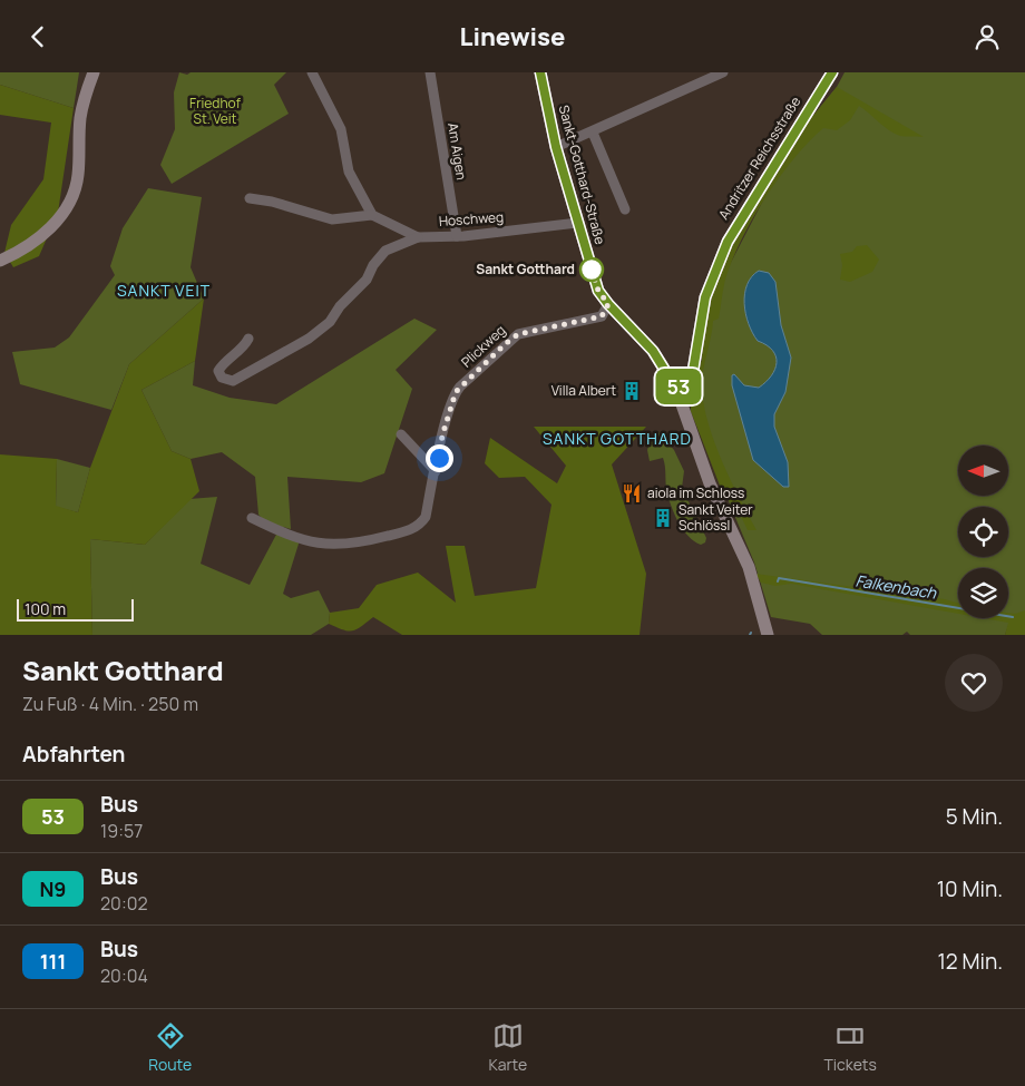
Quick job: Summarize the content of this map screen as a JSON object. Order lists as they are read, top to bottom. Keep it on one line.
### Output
{"streets":{"main road":["Andritzer Reichsstraße","Sankt-Gotthard-Straße"],"street":["Am Aigen","Hoschweg","Plickweg"]},"crossings":[["Am Aigen","Hoschweg"],["Andritzer Reichsstraße","Sankt-Gotthard-Straße"],["Sankt-Gotthard-Straße","Hoschweg"],["Sankt-Gotthard-Straße","Plickweg"]],"districts":["SANKT VEIT","SANKT GOTTHARD"],"water":["Falkenbach"],"parks":["Friedhof St. Veit"],"places":{"other":["Sankt Gotthard"],"building":["Villa Albert","Sankt Veiter Schlössl"],"restaurant":["aiola im Schloss"]},"lines":["bus line 53"],"scale_bar":"100 m","north":"left","page":{"header":"Linewise","on_map":"53","scale":"100 m","heading":[["Sankt Gotthard","Zu Fuß · 4 Min. · 250 m"],"Abfahrten"],"list":[{"mark":"53","name":"Bus","note":"19:57","value":"5 Min."},{"mark":"N9","name":"Bus","note":"20:02","value":"10 Min."},{"mark":"111","name":"Bus","note":"20:04","value":"12 Min."}],"tabs":["Route","Karte","Tickets"]}}
